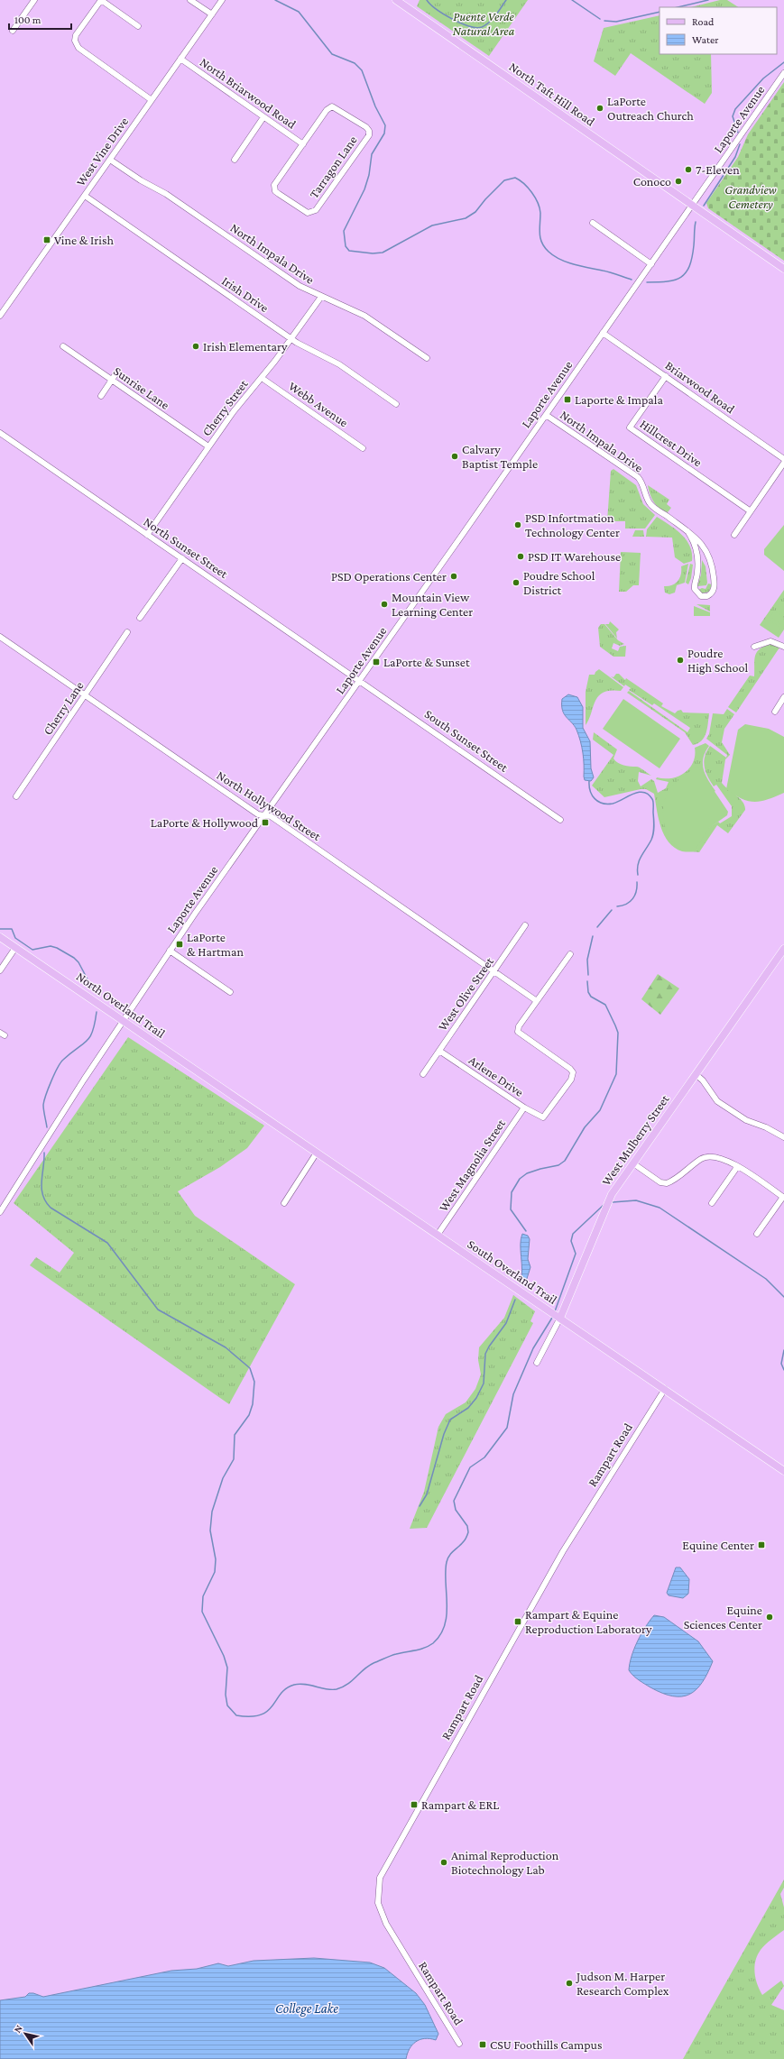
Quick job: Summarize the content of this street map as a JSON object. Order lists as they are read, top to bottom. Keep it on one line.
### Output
{"streets":{"main road":["North Taft Hill Road","North Overland Trail","West Mulberry Street","South Overland Trail"],"street":["North Briarwood Road","Laporte Avenue","West Vine Drive","Tarragon Lane","North Impala Drive","Irish Drive","Briarwood Road","Sunrise Lane","Webb Avenue","Cherry Street","Hillcrest Drive","North Sunset Street","Cherry Lane","South Sunset Street","North Hollywood Street","West Olive Street","Arlene Drive","West Magnolia Street","Rampart Road"]},"crossings":[["North Briarwood Road","West Vine Drive"],["North Briarwood Road","Tarragon Lane"],["North Taft Hill Road","Laporte Avenue"],["Laporte Avenue","North Impala Drive"],["Laporte Avenue","Briarwood Road"],["Laporte Avenue","North Sunset Street"],["Laporte Avenue","South Sunset Street"],["Laporte Avenue","North Hollywood Street"],["Laporte Avenue","North Overland Trail"],["West Vine Drive","North Impala Drive"],["West Vine Drive","Irish Drive"],["North Impala Drive","Cherry Street"],["Irish Drive","Cherry Street"],["Briarwood Road","Hillcrest Drive"],["Sunrise Lane","Cherry Street"],["Webb Avenue","Cherry Street"],["Cherry Street","North Sunset Street"],["North Sunset Street","South Sunset Street"],["Cherry Lane","North Hollywood Street"],["North Hollywood Street","West Olive Street"],["North Hollywood Street","Arlene Drive"],["West Olive Street","Arlene Drive"],["North Overland Trail","South Overland Trail"],["Arlene Drive","West Magnolia Street"],["West Mulberry Street","South Overland Trail"],["West Magnolia Street","South Overland Trail"],["South Overland Trail","Rampart Road"]],"water":["College Lake"],"parks":["Puente Verde Natural Area","Grandview Cemetery"],"places":{"other":["LaPorte Outreach Church","7-Eleven","Conoco","Irish Elementary","Calvary Baptist Temple","PSD Infortmation Technology Center","PSD IT Warehouse","PSD Operations Center","Poudre School District","Mountain View Learning Center","Poudre High School","Equine Sciences Center","Animal Reproduction Biotechnology Lab","Judson M. Harper Research Complex"],"transit":["Vine & Irish","Laporte & Impala","LaPorte & Sunset","LaPorte & Hollywood","LaPorte & Hartman","Equine Center","Rampart & Equine Reproduction Laboratory","Rampart & ERL","CSU Foothills Campus"]},"legend":["Road","Water"],"scale_bar":"100 m","north":"top left"}
